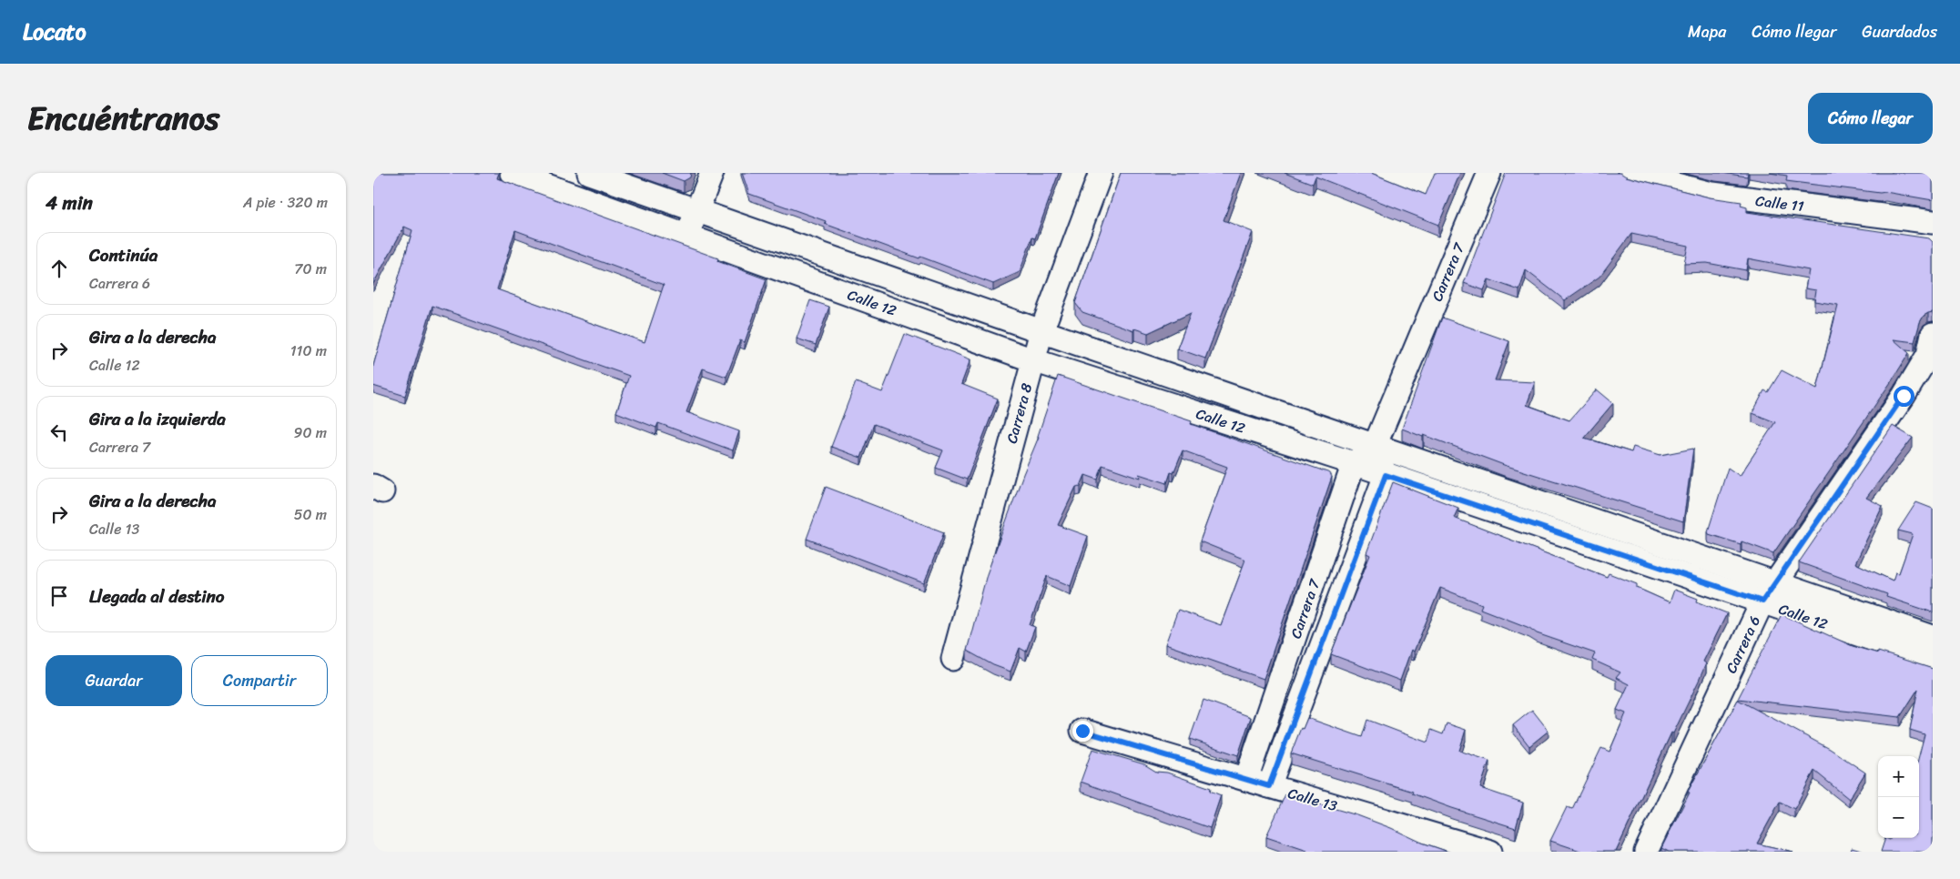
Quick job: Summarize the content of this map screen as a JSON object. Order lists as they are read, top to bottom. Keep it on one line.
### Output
{"streets":{"street":["Calle 11","Carrera 7","Calle 12","Carrera 8","Carrera 6","Calle 13"]},"crossings":[["Carrera 7","Calle 12"],["Carrera 7","Calle 13"],["Calle 12","Carrera 8"],["Calle 12","Carrera 6"]],"page":{"header":"Locato","nav":["Mapa","Cómo llegar","Guardados"],"title":"Encuéntranos","buttons":["Cómo llegar",["Guardar","Compartir"]],"heading":["4 min","A pie · 320 m"],"list":[["Continúa","Carrera 6","70 m"],["Gira a la derecha","Calle 12","110 m"],["Gira a la izquierda","Carrera 7","90 m"],["Gira a la derecha","Calle 13","50 m"],"Llegada al destino"],"map_buttons":["+","−"]}}
